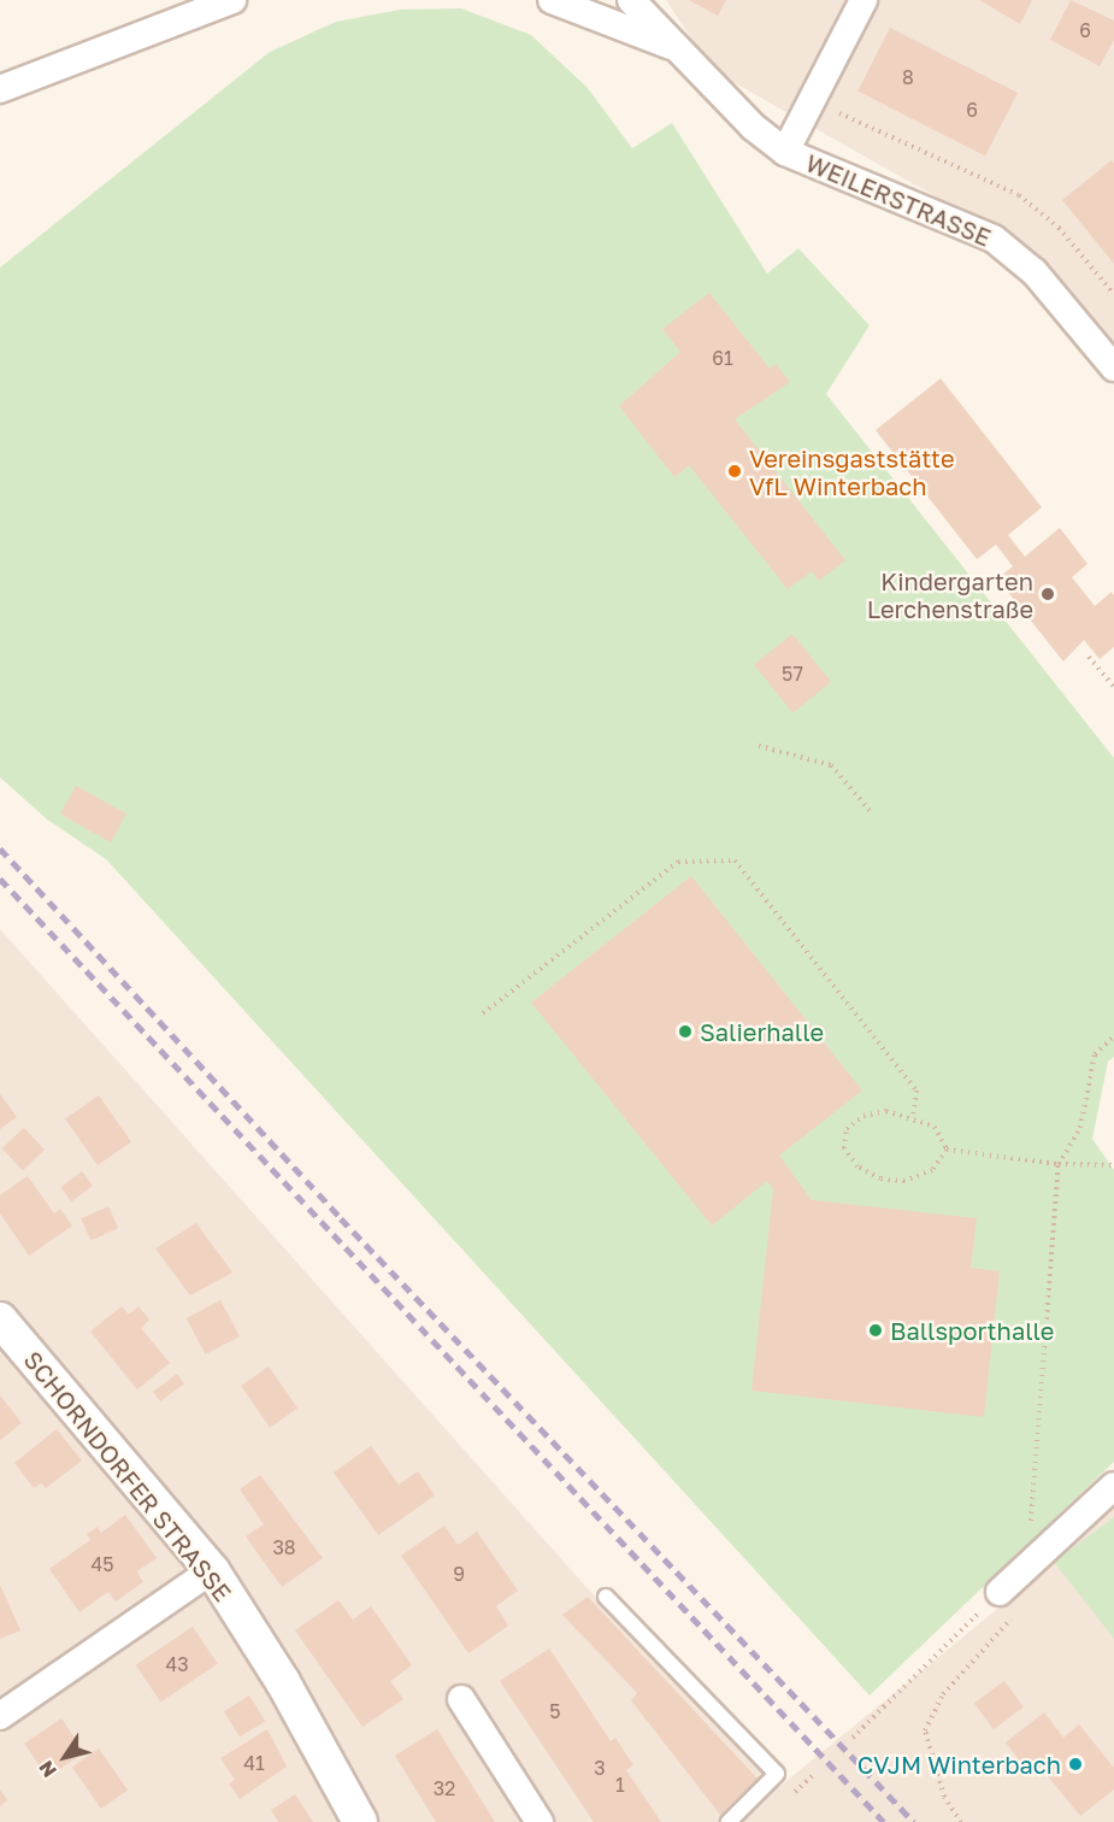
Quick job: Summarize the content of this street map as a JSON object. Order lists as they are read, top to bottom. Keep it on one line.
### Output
{"streets":{"street":["WEILERSTRASSE","SCHORNDORFER STRASSE"]},"places":["Vereinsgaststätte VfL Winterbach","Kindergarten Lerchenstraße","Salierhalle","Ballsporthalle","CVJM Winterbach"],"house_numbers":["6","8","6","61","57","38","45","9","43","5","41","3","1","32"],"north":"bottom left"}
